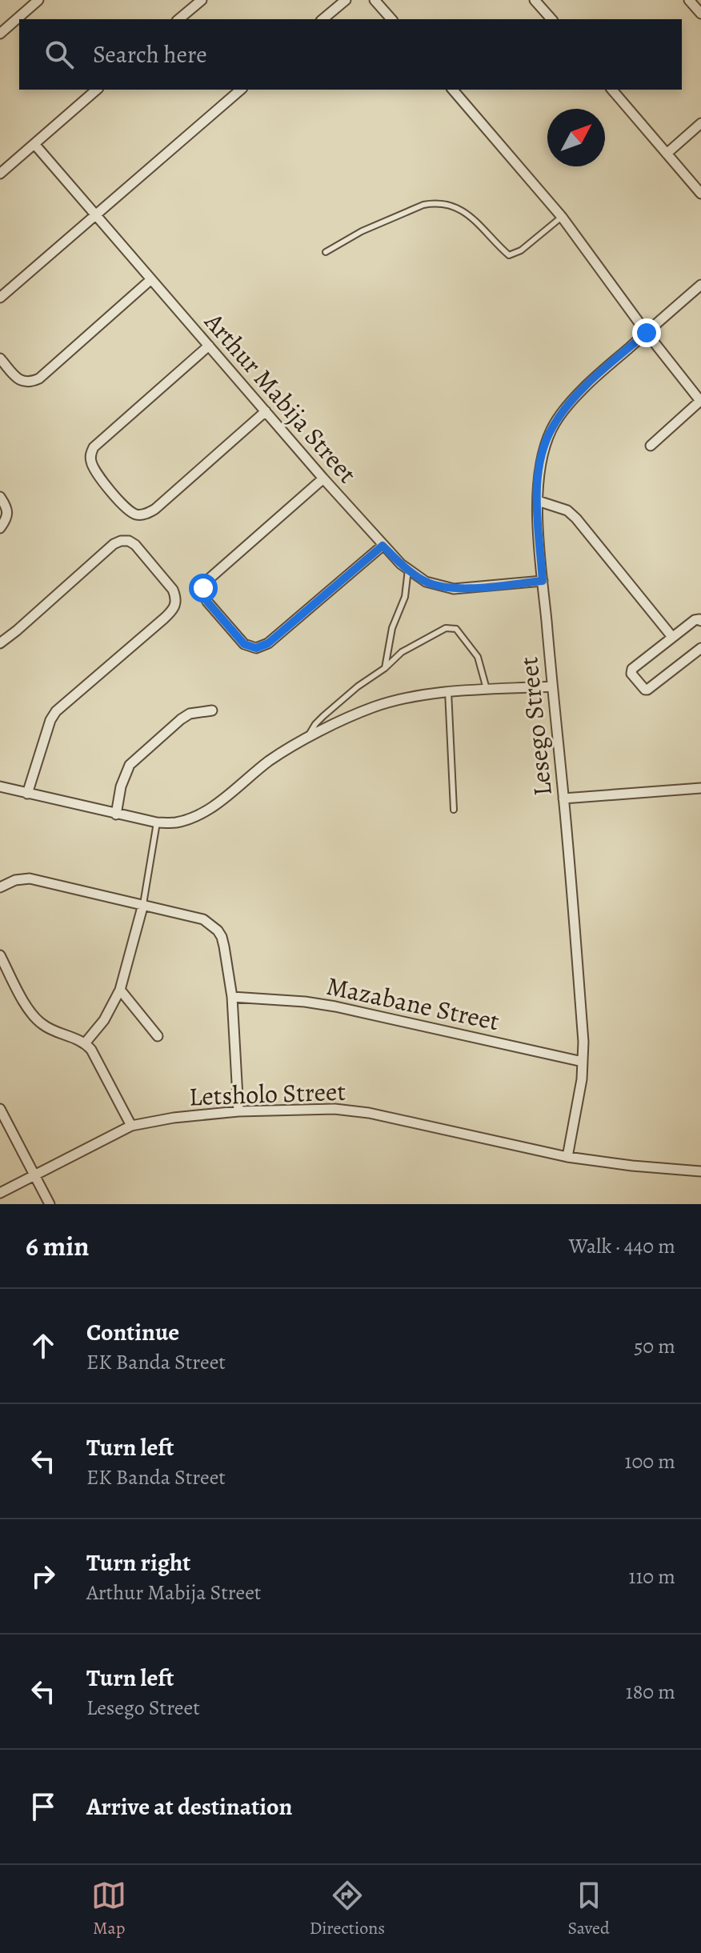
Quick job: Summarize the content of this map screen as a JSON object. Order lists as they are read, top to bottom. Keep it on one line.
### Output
{"streets":{"street":["Arthur Mabija Street","Lesego Street","Mazabane Street","Letsholo Street"]},"crossings":[["Arthur Mabija Street","Lesego Street"],["Lesego Street","Mazabane Street"],["Lesego Street","Letsholo Street"]],"north":"top right","page":{"search":"Search here","heading":["6 min","Walk · 440 m"],"list":[["Continue","EK Banda Street","50 m"],["Turn left","EK Banda Street","100 m"],["Turn right","Arthur Mabija Street","110 m"],["Turn left","Lesego Street","180 m"],"Arrive at destination"],"nav":["Map","Directions","Saved"]}}
